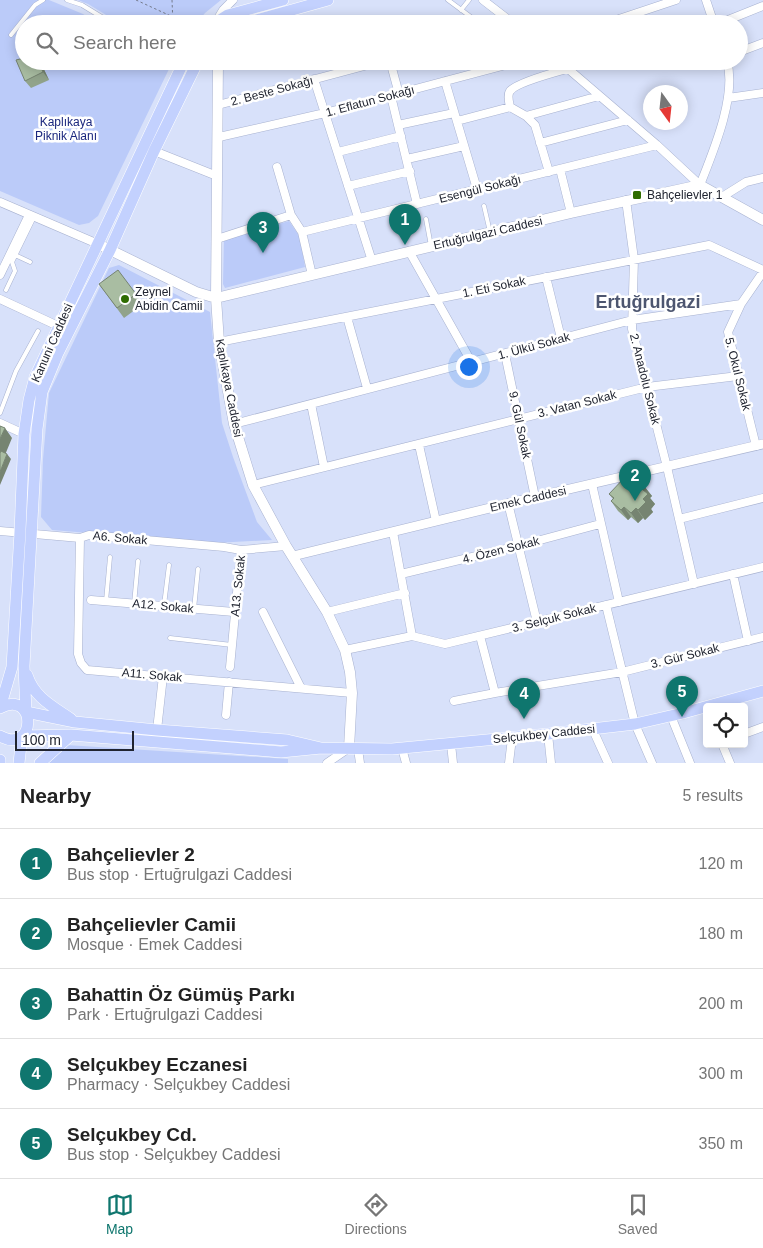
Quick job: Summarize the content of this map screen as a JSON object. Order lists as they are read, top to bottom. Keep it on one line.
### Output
{"streets":{"main road":["Ertuğrulgazi Caddesi","Kanuni Caddesi","Kaplıkaya Caddesi","Selçukbey Caddesi"],"street":["2. Beste Sokağı","1. Eflatun Sokağı","Esengül Sokağı","1. Eti Sokak","1. Ülkü Sokak","5. Okul Sokak","2. Anadolu Sokak","3. Vatan Sokak","9. Gül Sokak","Emek Caddesi","A6. Sokak","4. Özen Sokak","A13. Sokak","A12. Sokak","3. Selçuk Sokak","3. Gür Sokak","A11. Sokak"]},"crossings":[["2. Beste Sokağı","Kaplıkaya Caddesi"],["1. Eflatun Sokağı","Kaplıkaya Caddesi"],["Ertuğrulgazi Caddesi","2. Anadolu Sokak"],["Ertuğrulgazi Caddesi","Kaplıkaya Caddesi"],["1. Eti Sokak","2. Anadolu Sokak"],["1. Eti Sokak","Kaplıkaya Caddesi"],["Kanuni Caddesi","A6. Sokak"],["Kanuni Caddesi","Selçukbey Caddesi"],["1. Ülkü Sokak","5. Okul Sokak"],["1. Ülkü Sokak","2. Anadolu Sokak"],["1. Ülkü Sokak","Kaplıkaya Caddesi"],["1. Ülkü Sokak","9. Gül Sokak"],["5. Okul Sokak","3. Vatan Sokak"],["5. Okul Sokak","Emek Caddesi"],["2. Anadolu Sokak","3. Vatan Sokak"],["2. Anadolu Sokak","Emek Caddesi"],["2. Anadolu Sokak","3. Selçuk Sokak"],["Kaplıkaya Caddesi","3. Vatan Sokak"],["Kaplıkaya Caddesi","Emek Caddesi"],["Kaplıkaya Caddesi","A13. Sokak"],["Kaplıkaya Caddesi","3. Selçuk Sokak"],["Kaplıkaya Caddesi","A11. Sokak"],["Kaplıkaya Caddesi","Selçukbey Caddesi"],["3. Vatan Sokak","9. Gül Sokak"],["9. Gül Sokak","Emek Caddesi"],["A6. Sokak","A13. Sokak"],["A6. Sokak","A11. Sokak"],["A13. Sokak","A12. Sokak"]],"districts":["Ertuğrulgazi"],"parks":["Kaplıkaya Piknik Alanı"],"places":{"transit":["Bahçelievler 1"],"other":["Zeynel Abidin Camii"]},"scale_bar":"100 m","north":"bottom","page":{"search":"Search here","pins":["1","3","2","5","4"],"scale":"100 m","heading":["Nearby","5 results"],"list":[{"mark":"1","name":"Bahçelievler 2","note":"Bus stop · Ertuğrulgazi Caddesi","value":"120 m"},{"mark":"2","name":"Bahçelievler Camii","note":"Mosque · Emek Caddesi","value":"180 m"},{"mark":"3","name":"Bahattin Öz Gümüş Parkı","note":"Park · Ertuğrulgazi Caddesi","value":"200 m"},{"mark":"4","name":"Selçukbey Eczanesi","note":"Pharmacy · Selçukbey Caddesi","value":"300 m"},{"mark":"5","name":"Selçukbey Cd.","note":"Bus stop · Selçukbey Caddesi","value":"350 m"}],"nav":["Map","Directions","Saved"]}}
